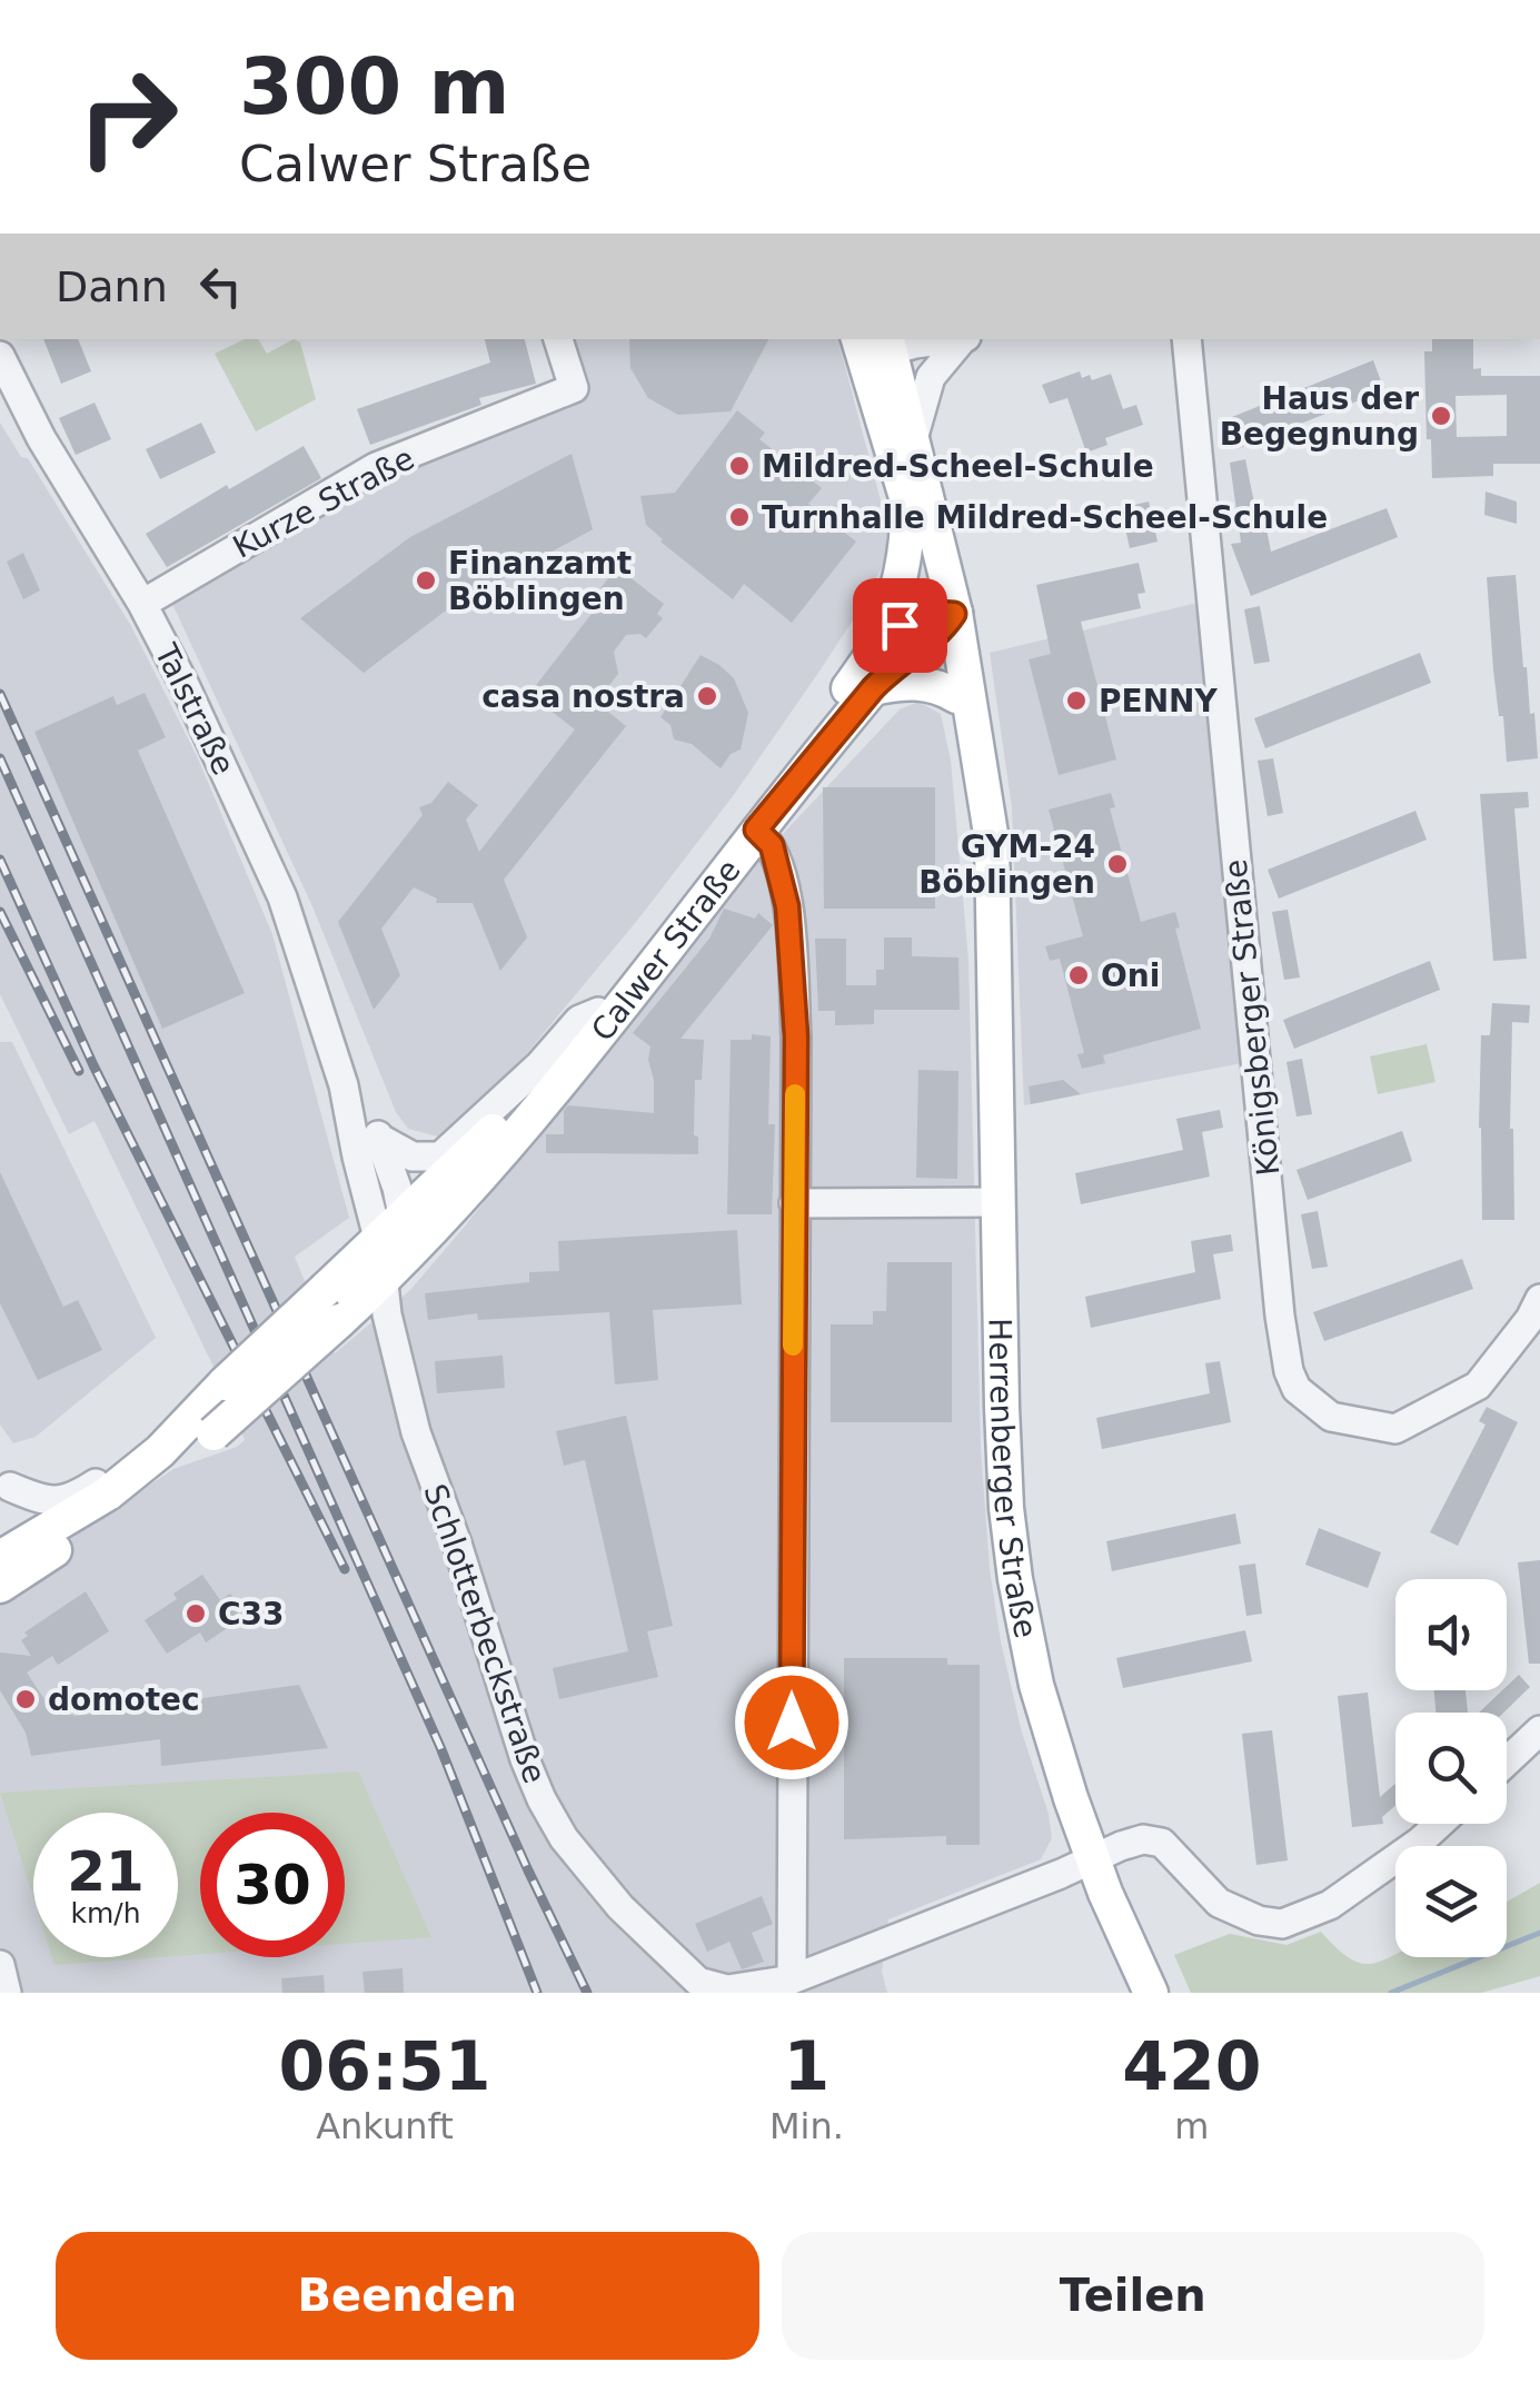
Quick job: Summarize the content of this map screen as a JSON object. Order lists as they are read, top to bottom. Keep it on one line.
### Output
{"streets":{"main road":["Calwer Straße","Herrenberger Straße"],"street":["Kurze Straße","Talstraße","Königsberger Straße","Schlotterbeckstraße"]},"crossings":[["Kurze Straße","Talstraße"],["Talstraße","Calwer Straße"],["Talstraße","Schlotterbeckstraße"],["Calwer Straße","Herrenberger Straße"],["Calwer Straße","Schlotterbeckstraße"],["Herrenberger Straße","Schlotterbeckstraße"]],"places":["Haus der Begegnung","Mildred-Scheel-Schule","Turnhalle Mildred-Scheel-Schule","Finanzamt Böblingen","casa nostra","PENNY","GYM-24 Böblingen","Oni","C33","domotec"],"page":{"turn":["300 m","Calwer Straße"],"then":"Dann","speed":"21 km/h","limit":"30","eta":["06:51","Ankunft","1","Min.","420","m"],"buttons":["Beenden","Teilen"]}}
